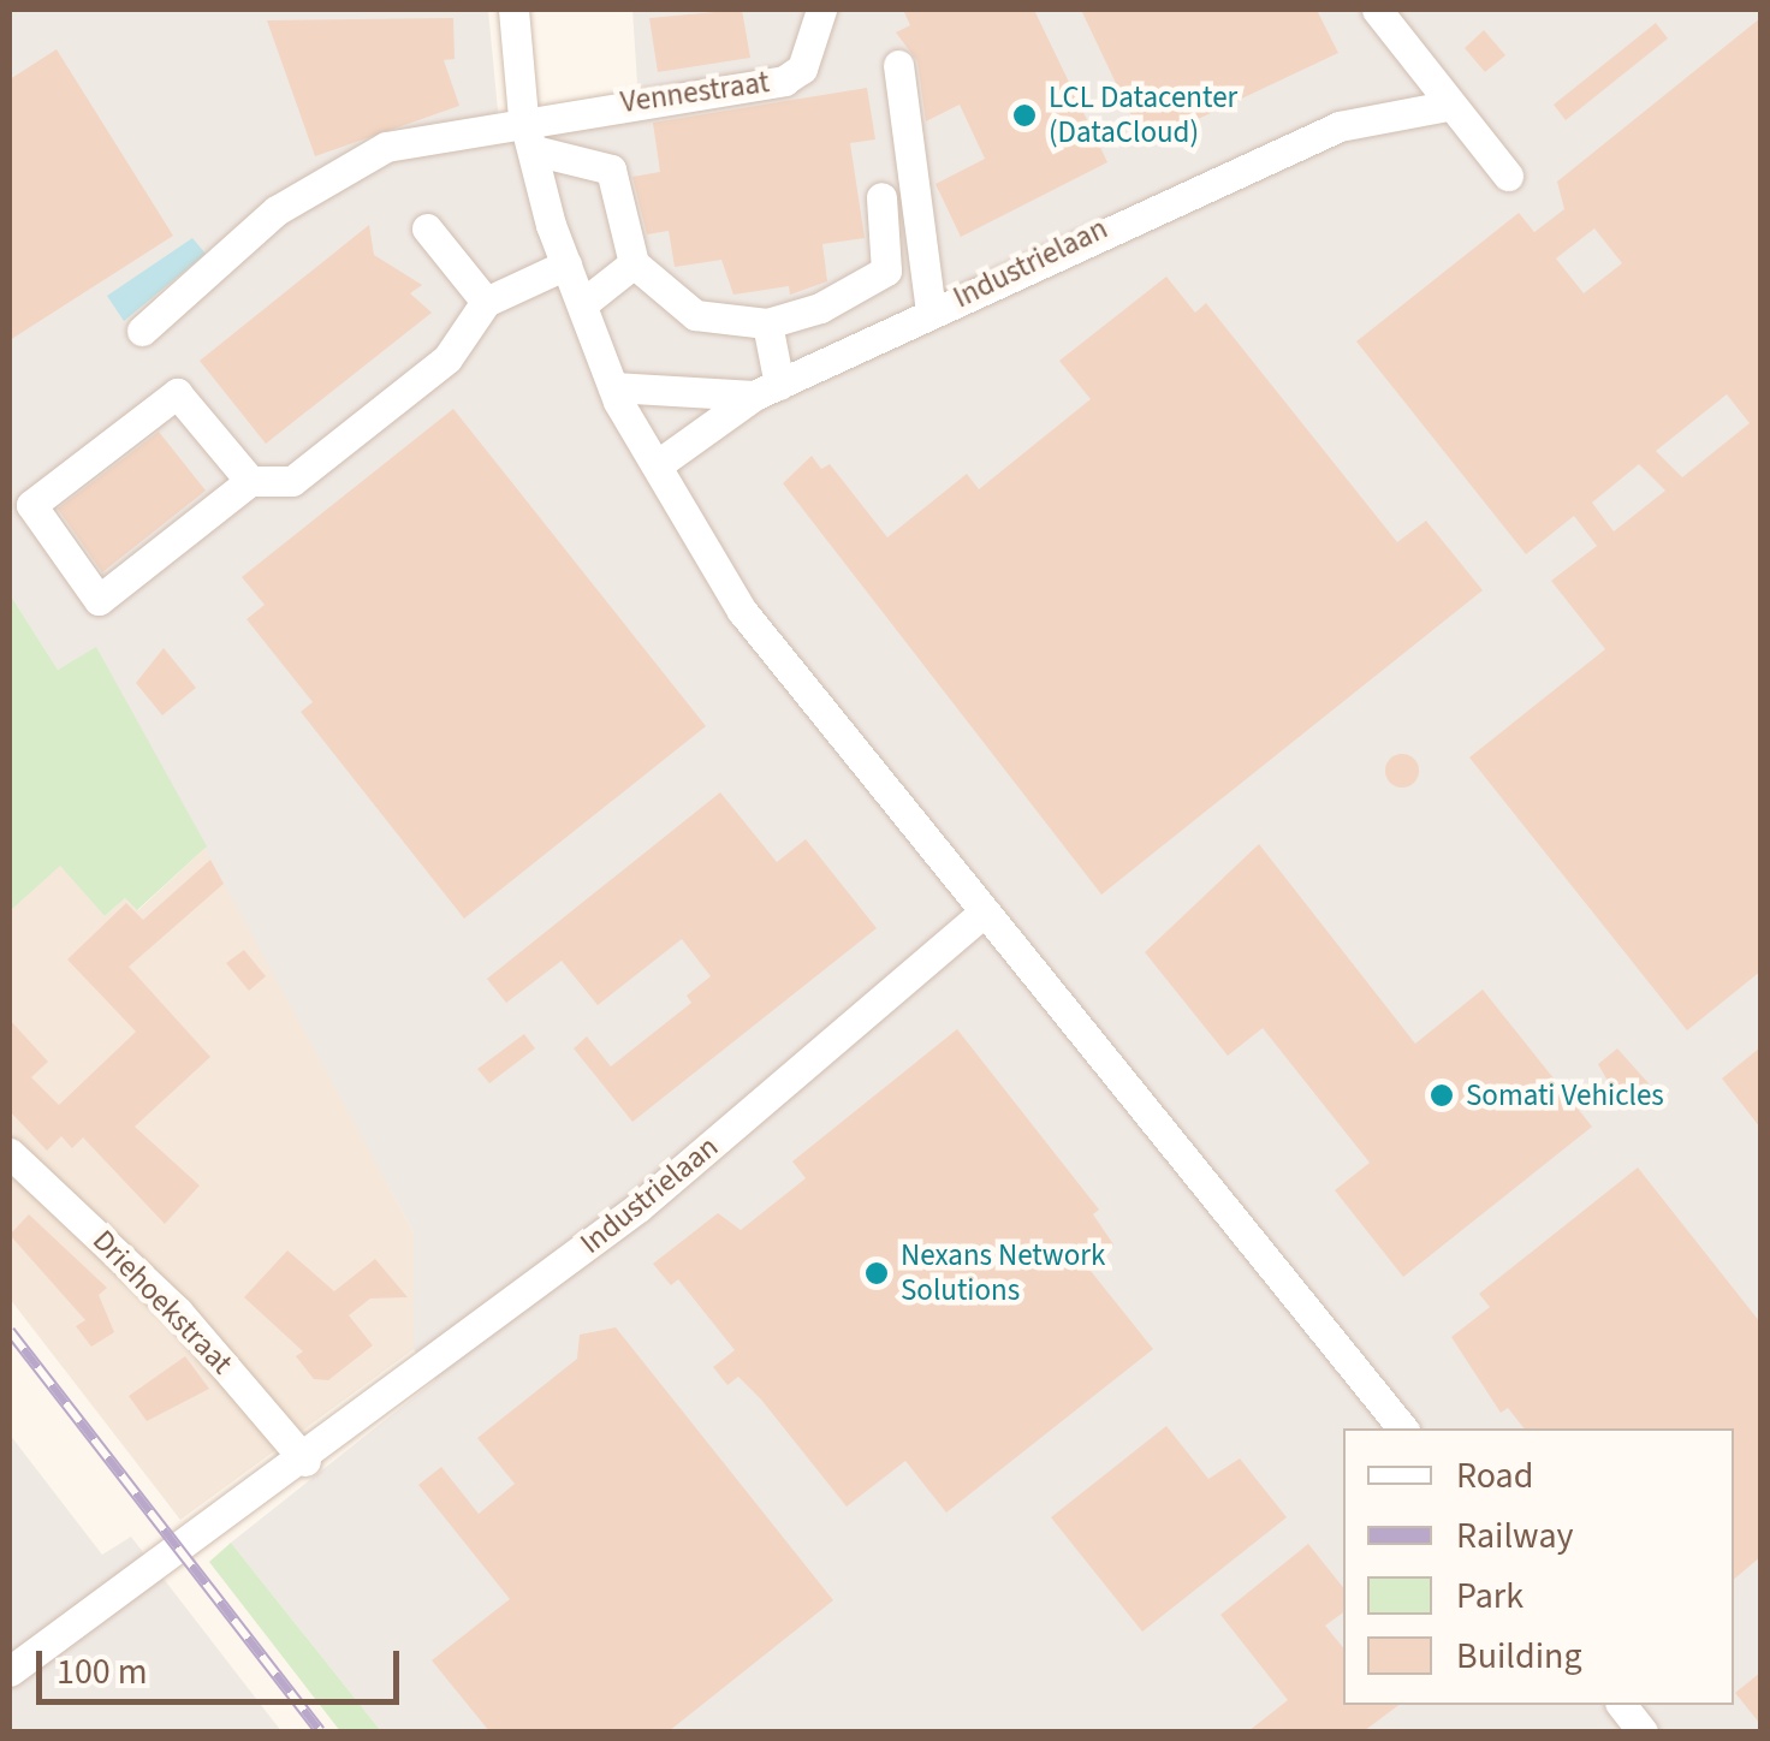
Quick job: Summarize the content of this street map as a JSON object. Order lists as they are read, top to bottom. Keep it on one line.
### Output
{"streets":{"street":["Vennestraat","Industrielaan","Driehoekstraat"]},"crossings":[["Industrielaan","Driehoekstraat"]],"places":["LCL Datacenter (DataCloud)","Somati Vehicles","Nexans Network Solutions"],"legend":["Road","Railway","Park","Building"],"scale_bar":"100 m"}
